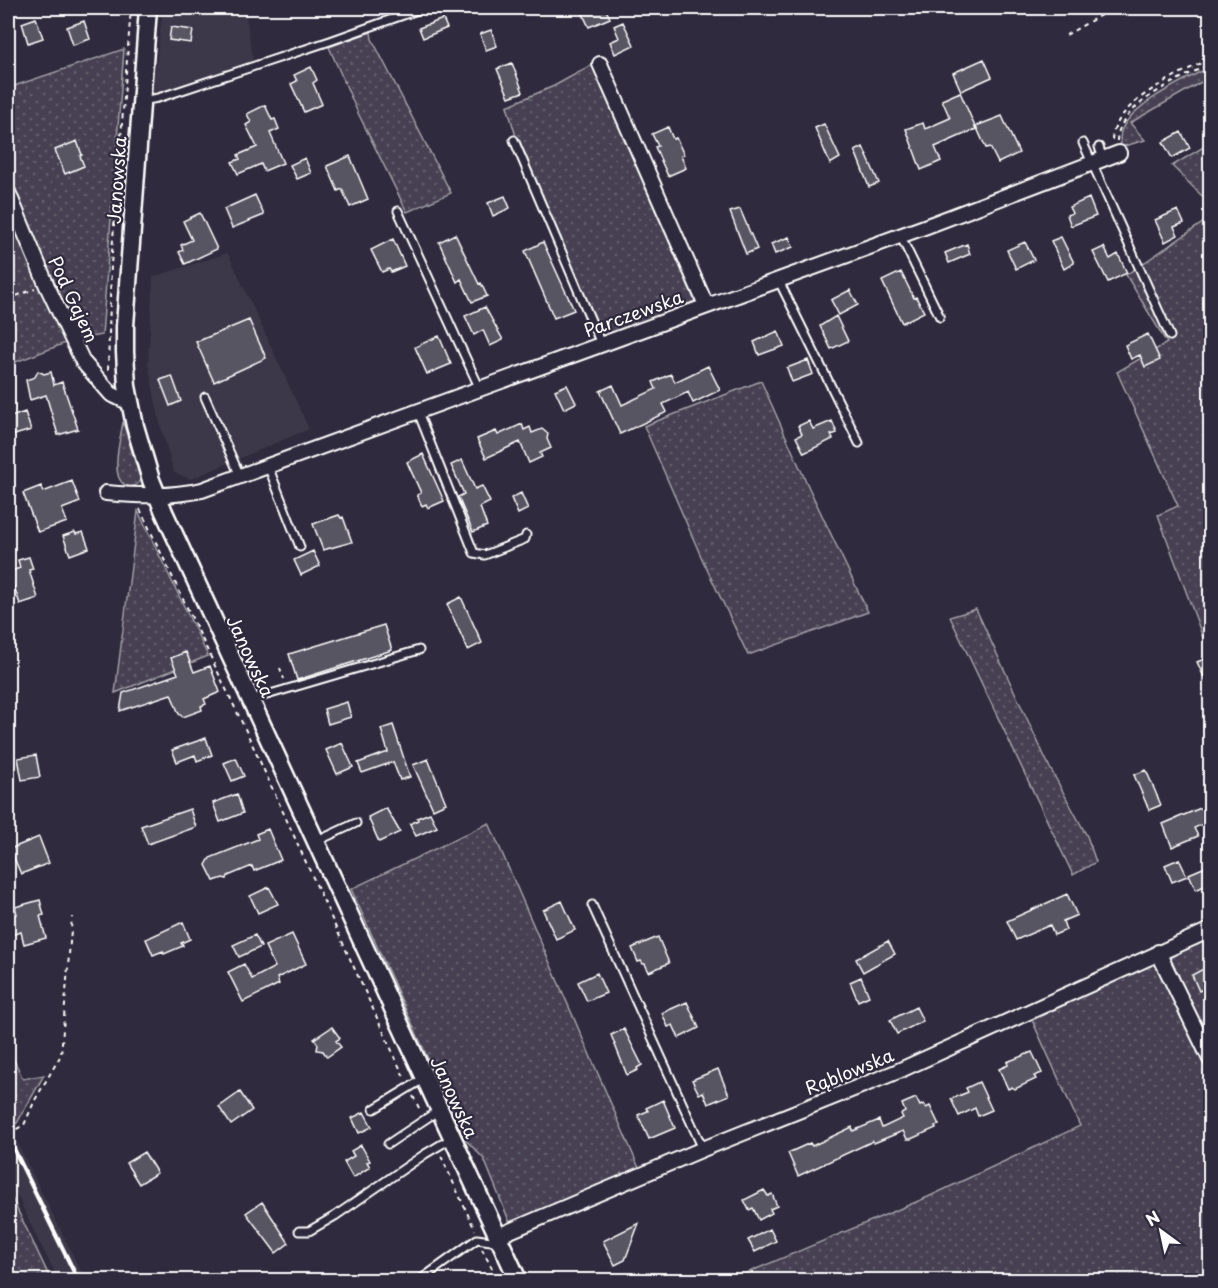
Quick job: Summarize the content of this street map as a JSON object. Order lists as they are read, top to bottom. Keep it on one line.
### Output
{"streets":{"street":["Janowska","Pod Gajem","Parczewska","Rąblowska"]},"crossings":[["Janowska","Pod Gajem"],["Janowska","Parczewska"],["Janowska","Rąblowska"]],"north":"top left"}
